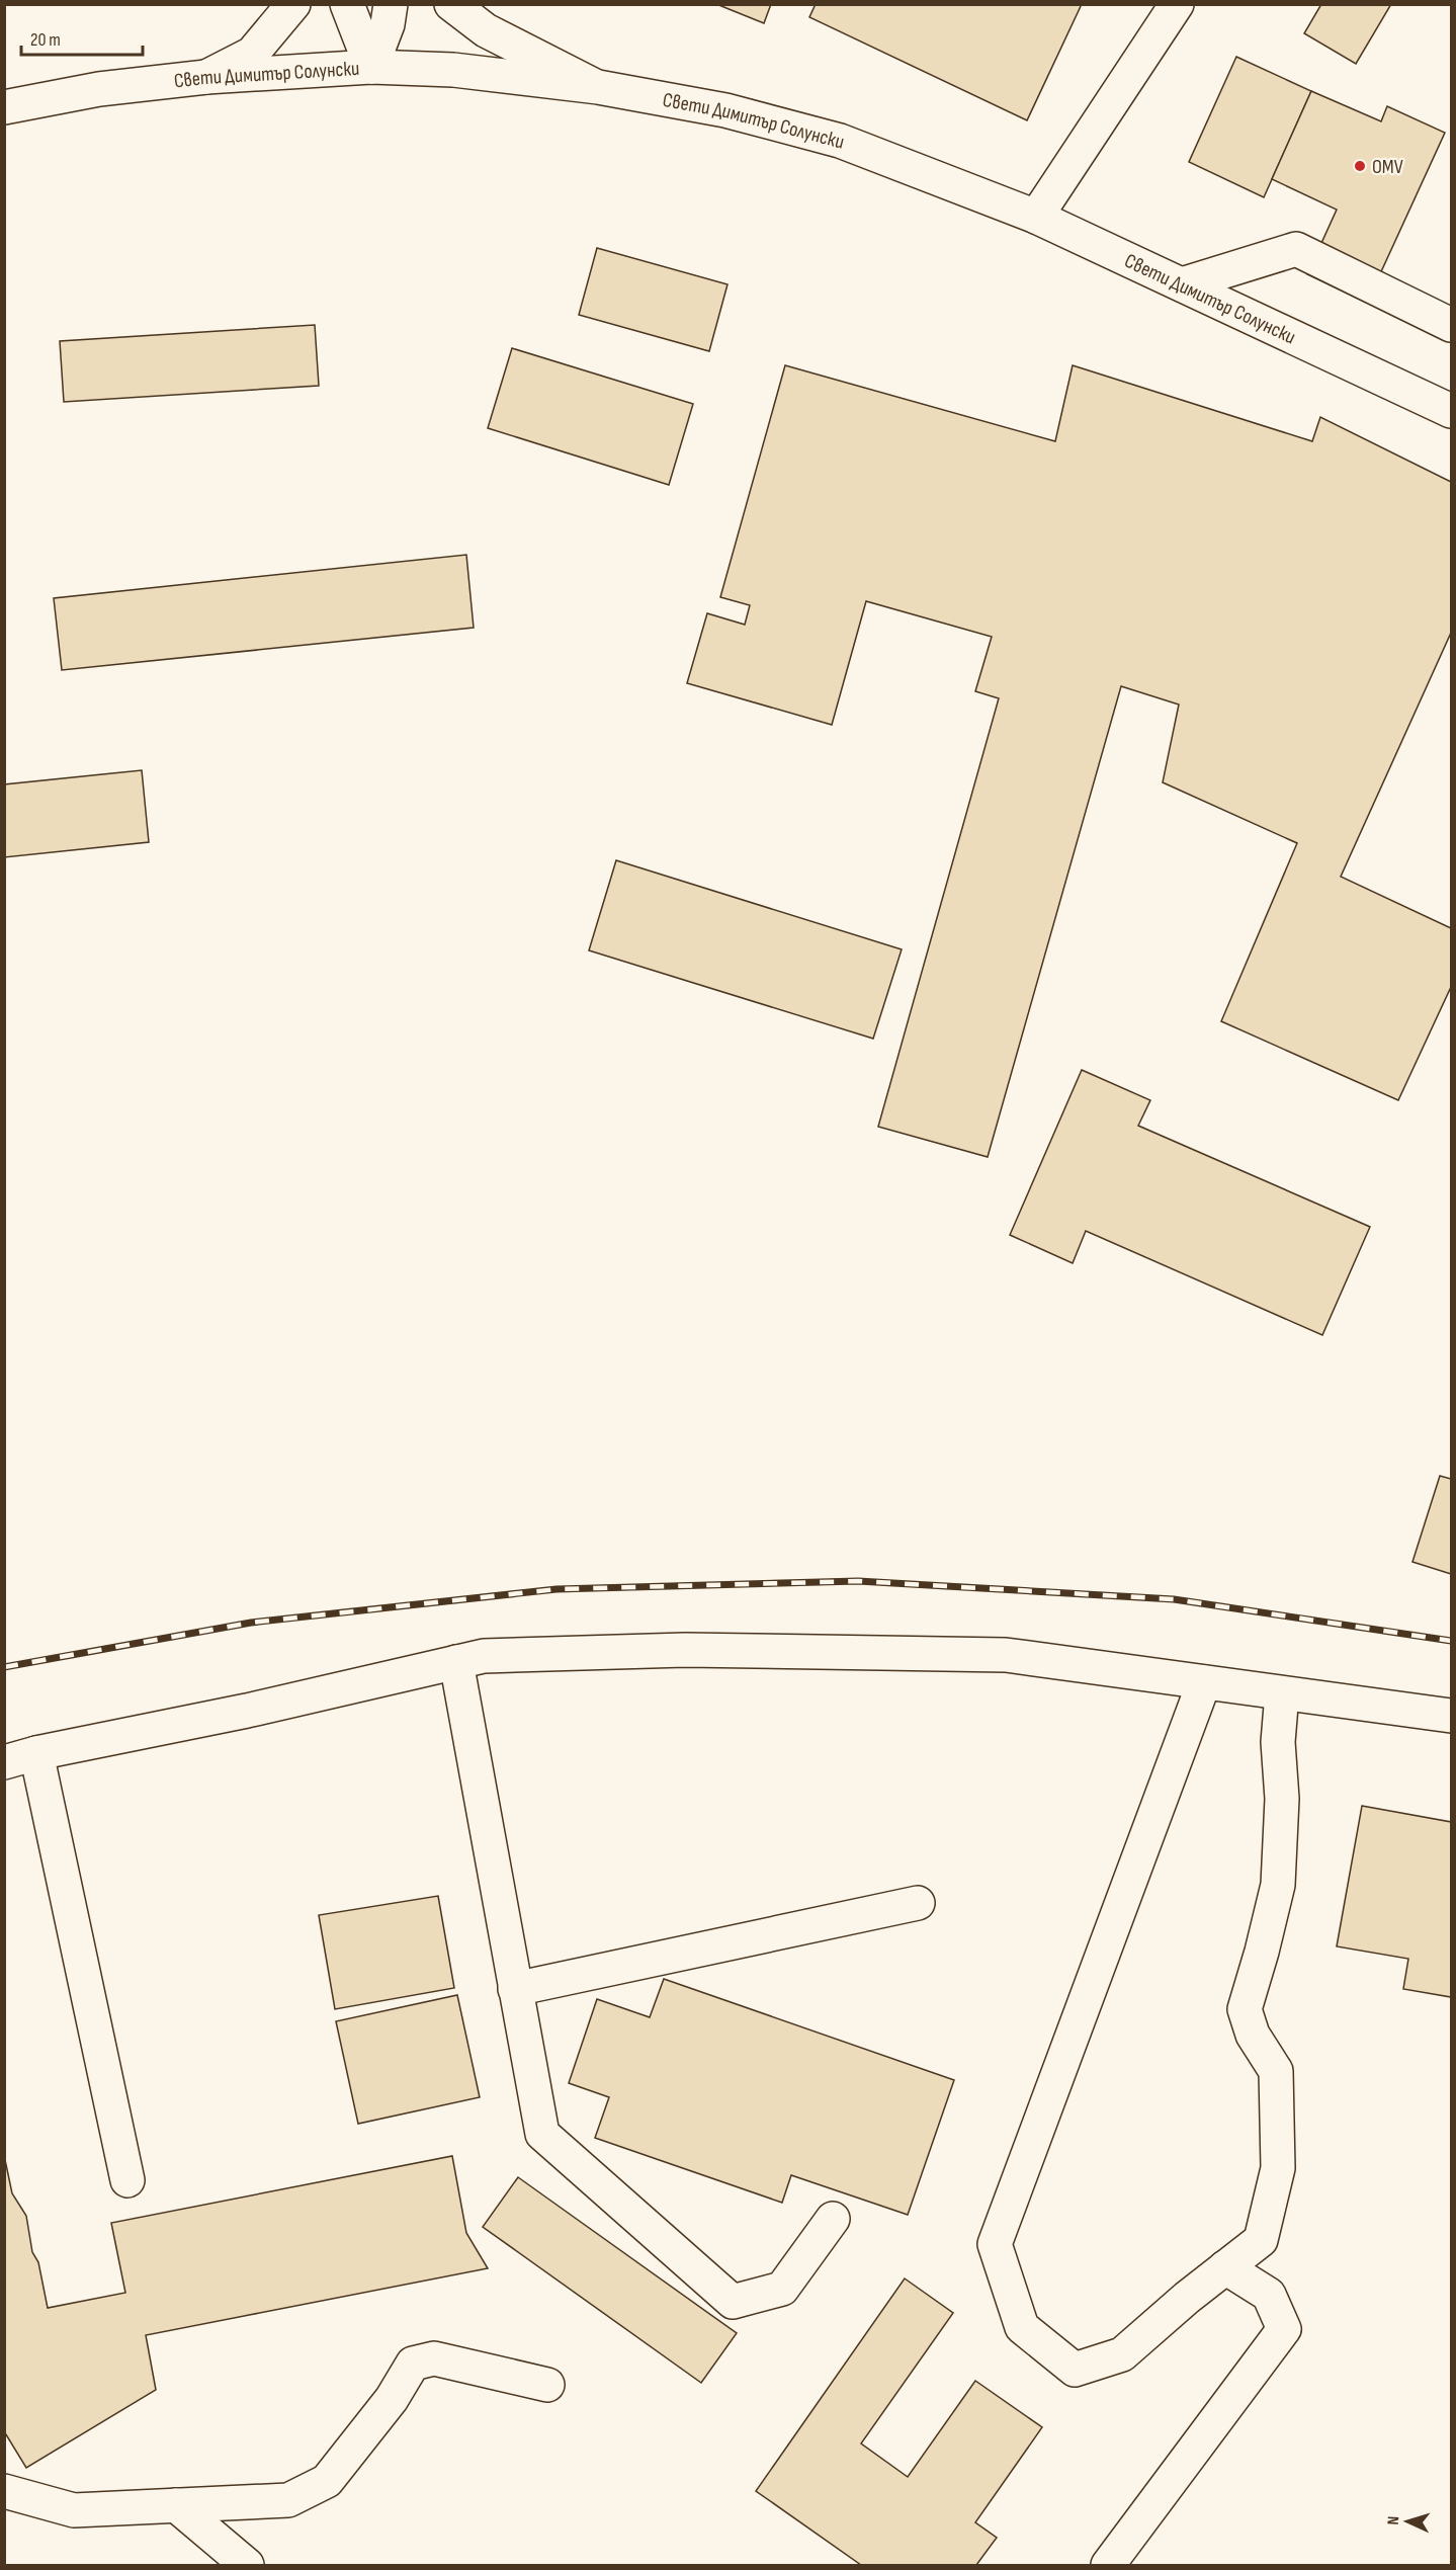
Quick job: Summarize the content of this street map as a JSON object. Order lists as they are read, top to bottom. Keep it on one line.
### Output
{"streets":{"street":["Свети Димитър Солунски"]},"places":["OMV"],"scale_bar":"20 m","north":"left"}
